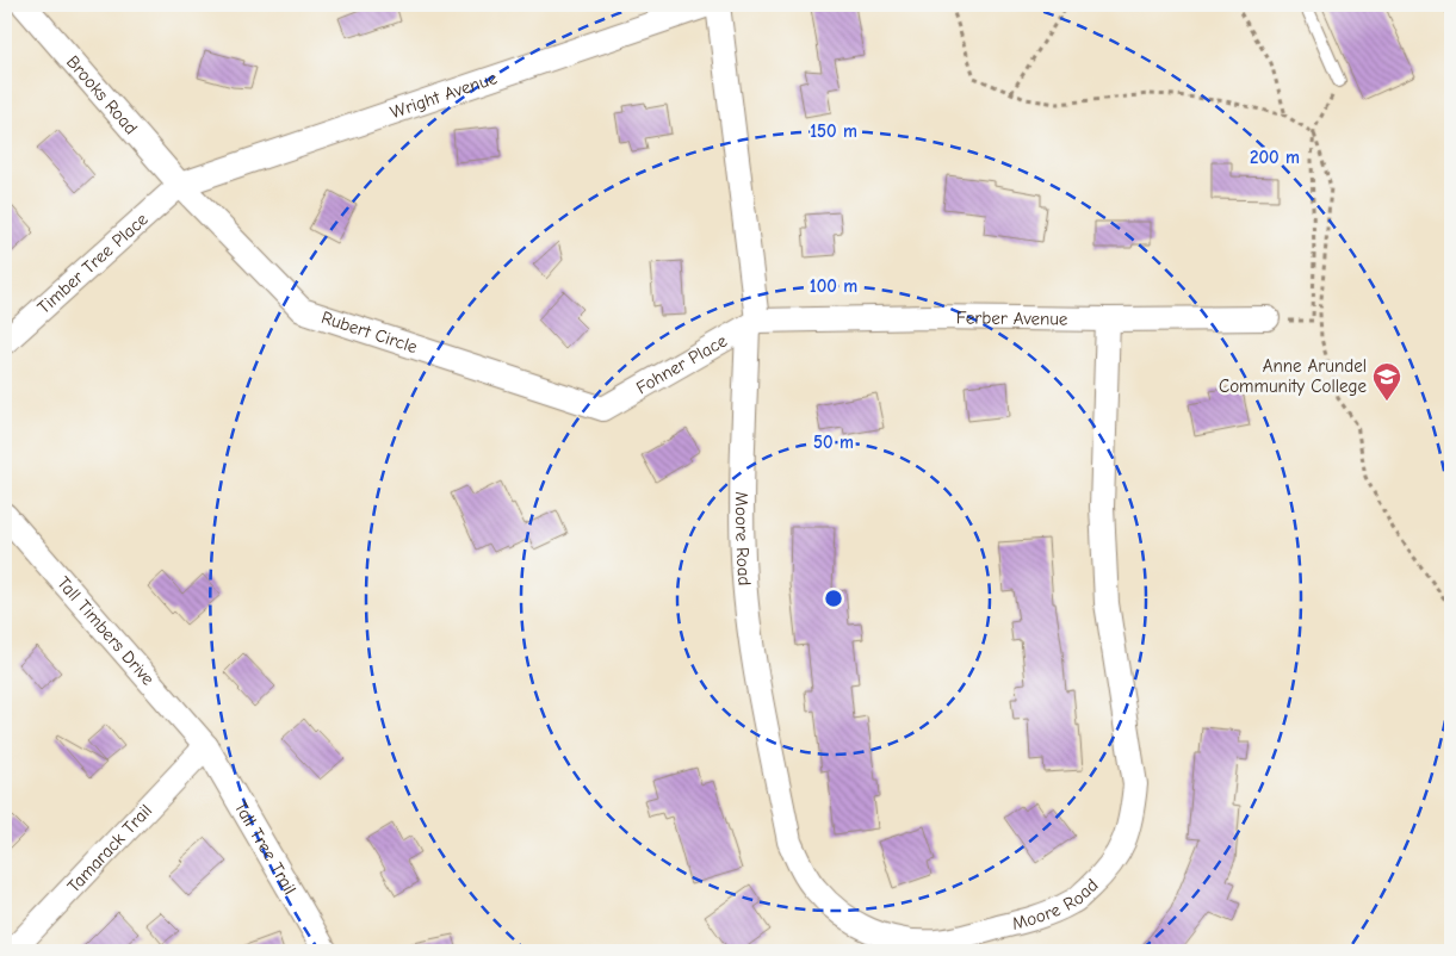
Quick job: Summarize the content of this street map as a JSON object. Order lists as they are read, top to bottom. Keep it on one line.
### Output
{"streets":{"street":["Brooks Road","Wright Avenue","Timber Tree Place","Ferber Avenue","Rubert Circle","Fohner Place","Moore Road","Tall Timbers Drive","Tamarack Trail","Tall Tree Trail"]},"crossings":[["Brooks Road","Wright Avenue"],["Brooks Road","Timber Tree Place"],["Brooks Road","Rubert Circle"],["Wright Avenue","Timber Tree Place"],["Wright Avenue","Rubert Circle"],["Timber Tree Place","Rubert Circle"],["Ferber Avenue","Fohner Place"],["Ferber Avenue","Moore Road"],["Rubert Circle","Fohner Place"],["Fohner Place","Moore Road"],["Tall Timbers Drive","Tamarack Trail"],["Tall Timbers Drive","Tall Tree Trail"],["Tamarack Trail","Tall Tree Trail"]],"places":{"school or university":["Anne Arundel Community College"]},"rings":["150 m","200 m","100 m","50 m"]}
